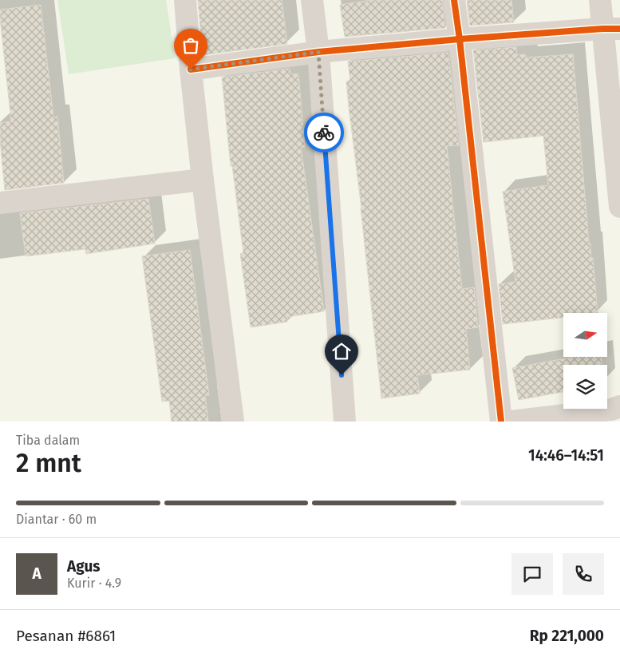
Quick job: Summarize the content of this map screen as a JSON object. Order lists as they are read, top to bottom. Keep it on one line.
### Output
{"north":"right","page":{"heading":["2 mnt","Tiba dalam","14:46–14:51"],"panel":["Agus","Kurir · 4.9","Pesanan #6861","Rp 221,000"],"bar":"Diantar · 60 m","round":"A"}}
